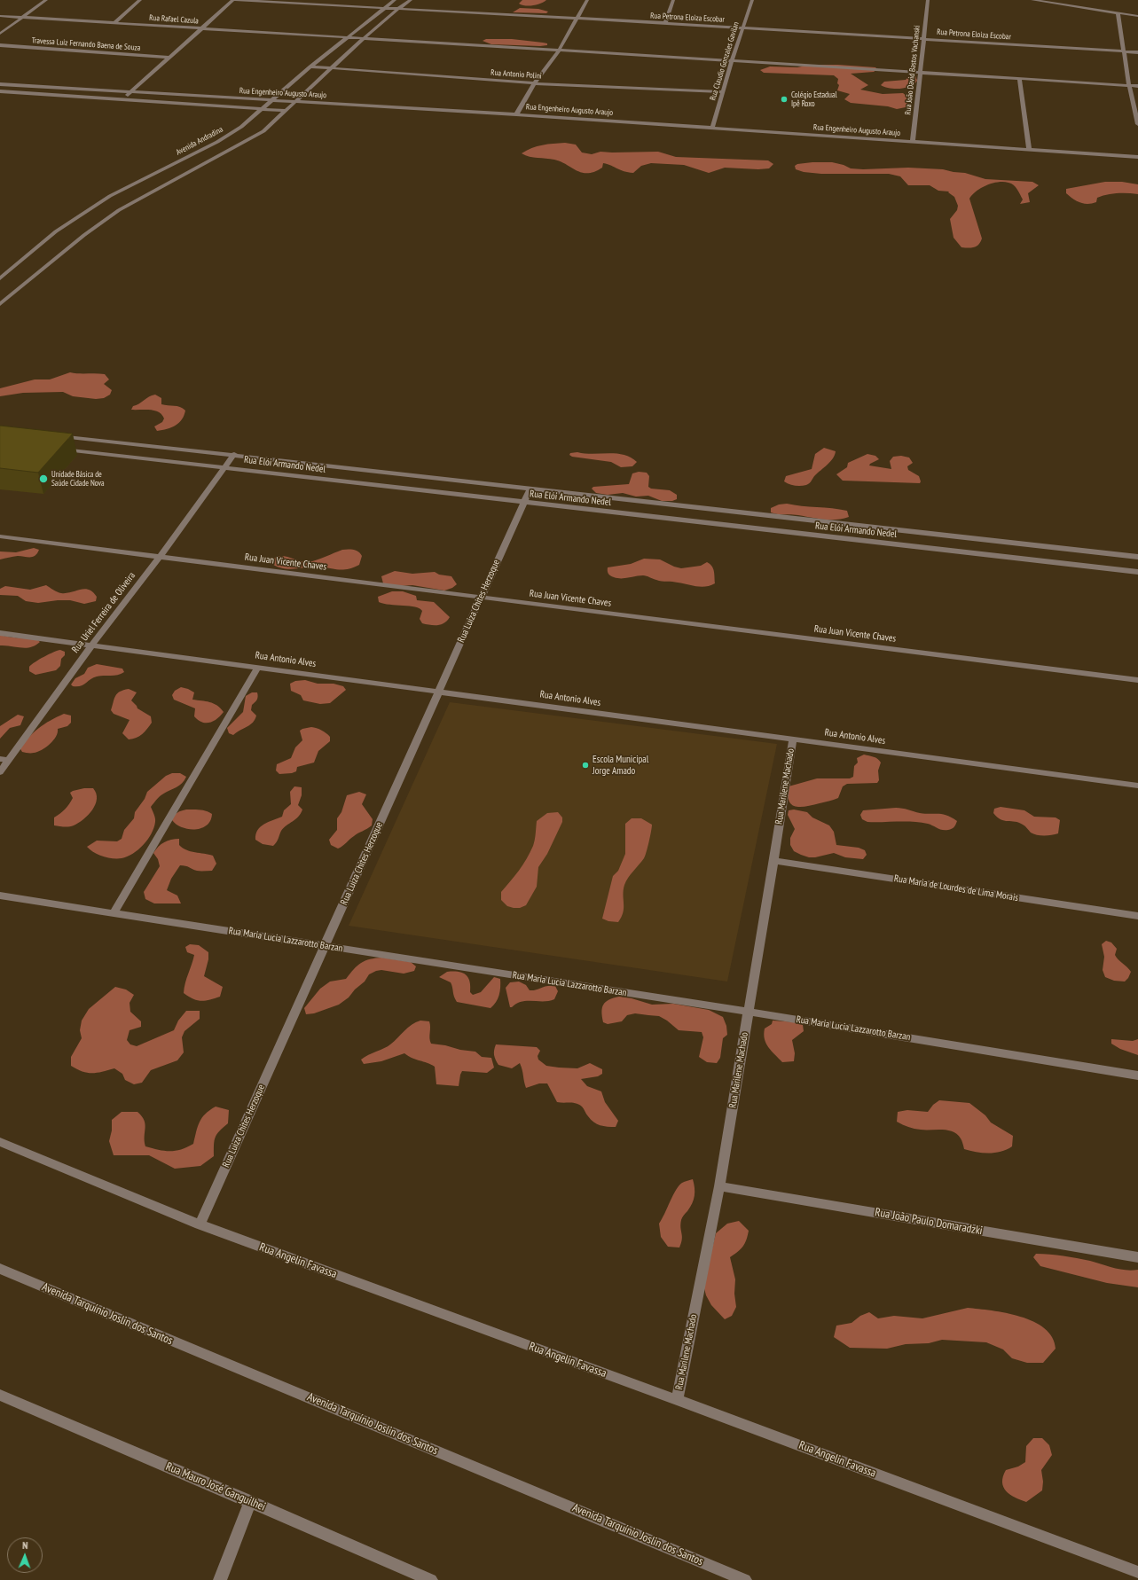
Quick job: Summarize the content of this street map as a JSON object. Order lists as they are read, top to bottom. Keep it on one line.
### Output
{"streets":{"street":["Rua Petrona Eloiza Escobar","Rua Rafael Cazula","Travessa Luiz Fernando Baena de Souza","Rua Claudio Gonzales Gavilan","Rua João David Bastos Vachanski","Rua Antonio Polini","Rua Engenheiro Augusto Araujo","Avenida Andradina","Rua Elói Armando Nedel","Rua Juan Vicente Chaves","Rua Luiza Chites Herzoque","Rua Uriel Ferreira de Oliveira","Rua Antonio Alves","Rua Marilene Machado","Rua Maria de Lourdes de Lima Morais","Rua Maria Lucia Lazzarotto Barzan","Rua João Paulo Domaradzki","Rua Angelin Favassa","Avenida Tarquínio Joslin dos Santos","Rua Mauro José Ganguilhei"]},"crossings":[["Rua Petrona Eloiza Escobar","Rua Claudio Gonzales Gavilan"],["Rua Petrona Eloiza Escobar","Rua João David Bastos Vachanski"],["Rua Petrona Eloiza Escobar","Avenida Andradina"],["Rua Rafael Cazula","Rua Claudio Gonzales Gavilan"],["Rua Rafael Cazula","Rua João David Bastos Vachanski"],["Rua Rafael Cazula","Avenida Andradina"],["Rua Claudio Gonzales Gavilan","Rua Antonio Polini"],["Rua Claudio Gonzales Gavilan","Rua Engenheiro Augusto Araujo"],["Rua João David Bastos Vachanski","Rua Engenheiro Augusto Araujo"],["Rua Antonio Polini","Avenida Andradina"],["Rua Engenheiro Augusto Araujo","Avenida Andradina"],["Rua Elói Armando Nedel","Rua Luiza Chites Herzoque"],["Rua Elói Armando Nedel","Rua Uriel Ferreira de Oliveira"],["Rua Juan Vicente Chaves","Rua Luiza Chites Herzoque"],["Rua Juan Vicente Chaves","Rua Uriel Ferreira de Oliveira"],["Rua Luiza Chites Herzoque","Rua Antonio Alves"],["Rua Luiza Chites Herzoque","Rua Maria Lucia Lazzarotto Barzan"],["Rua Luiza Chites Herzoque","Rua Angelin Favassa"],["Rua Uriel Ferreira de Oliveira","Rua Antonio Alves"],["Rua Antonio Alves","Rua Marilene Machado"],["Rua Marilene Machado","Rua Maria de Lourdes de Lima Morais"],["Rua Marilene Machado","Rua Maria Lucia Lazzarotto Barzan"],["Rua Marilene Machado","Rua João Paulo Domaradzki"],["Rua Marilene Machado","Rua Angelin Favassa"]],"places":["Colégio Estadual Ipê Roxo","Unidade Básica de Saúde Cidade Nova","Escola Municipal Jorge Amado"],"north":"top"}
